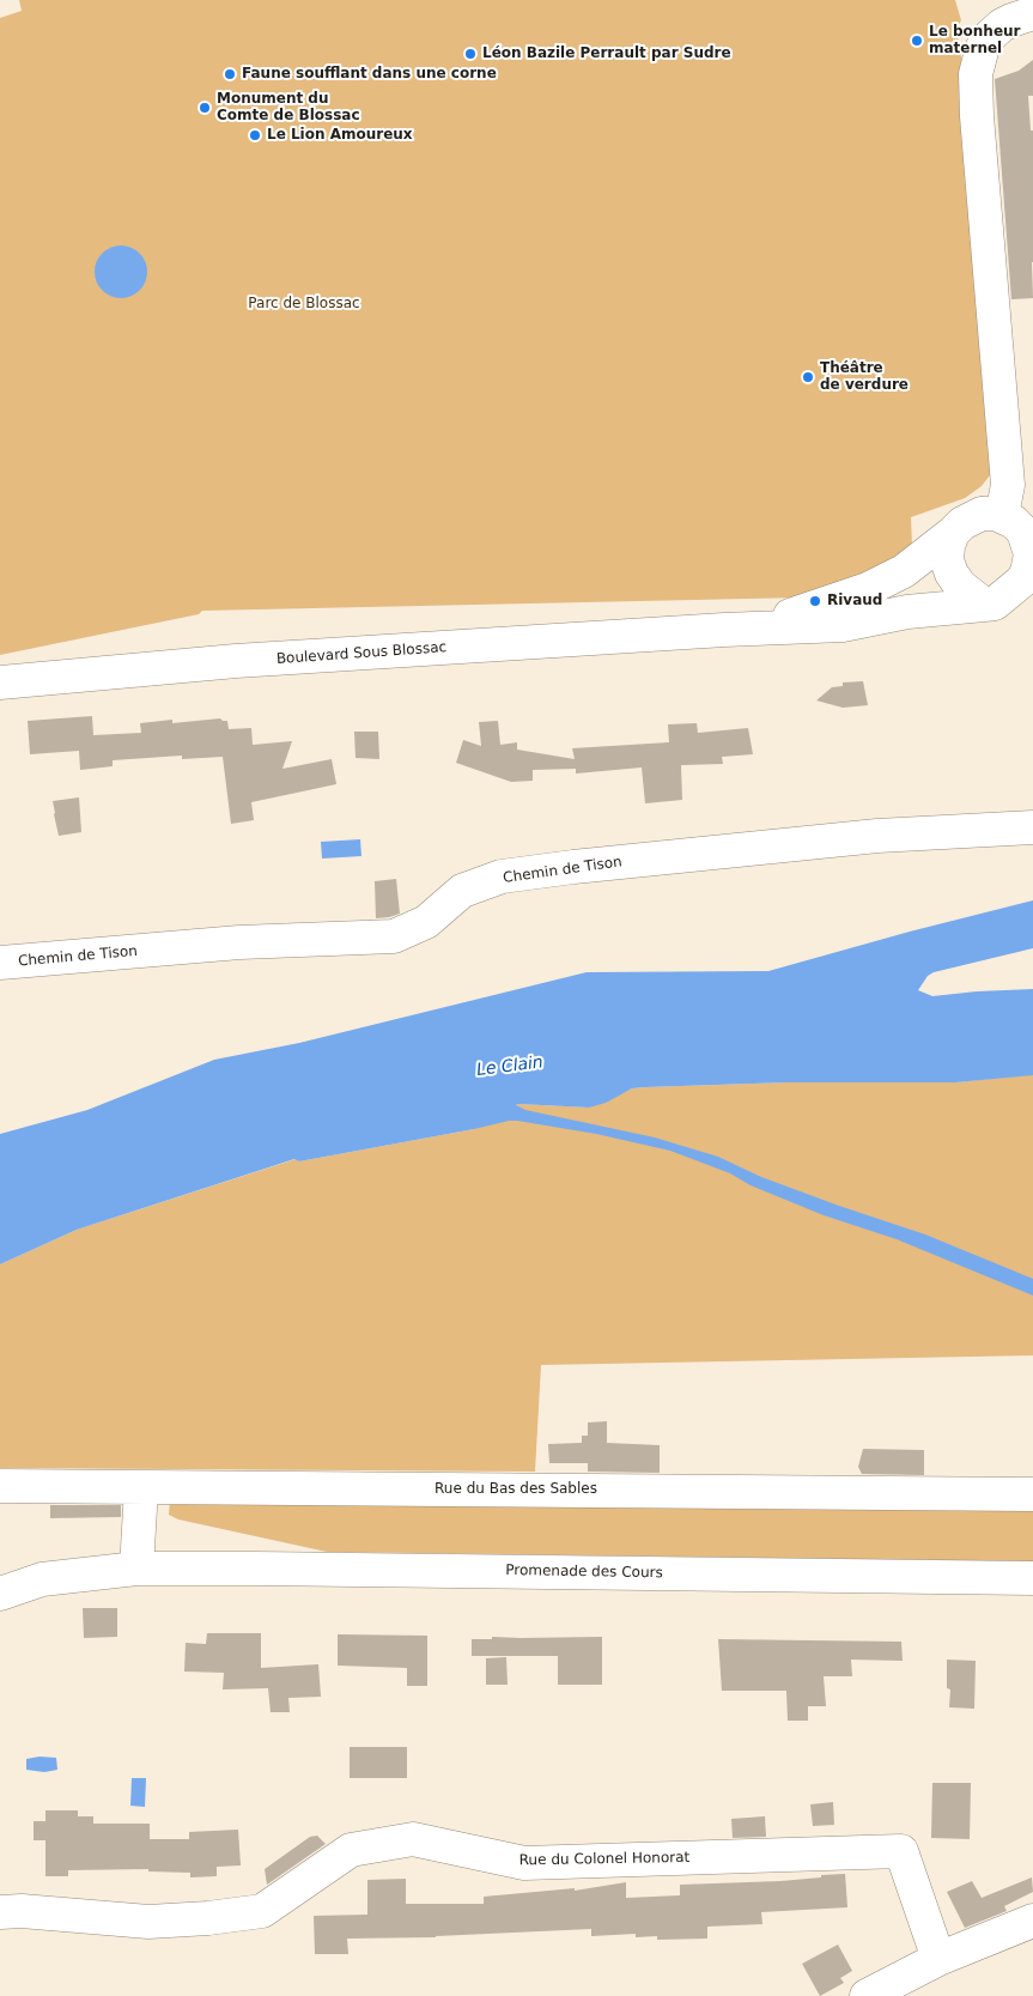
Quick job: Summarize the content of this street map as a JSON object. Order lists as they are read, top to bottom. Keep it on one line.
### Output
{"streets":{"street":["Boulevard Sous Blossac","Chemin de Tison","Rue du Bas des Sables","Promenade des Cours","Rue du Colonel Honorat"]},"water":["Le Clain"],"parks":["Parc de Blossac"],"places":["Le bonheur maternel","Léon Bazile Perrault par Sudre","Faune soufflant dans une corne","Monument du Comte de Blossac","Le Lion Amoureux","Théâtre de verdure","Rivaud"]}
